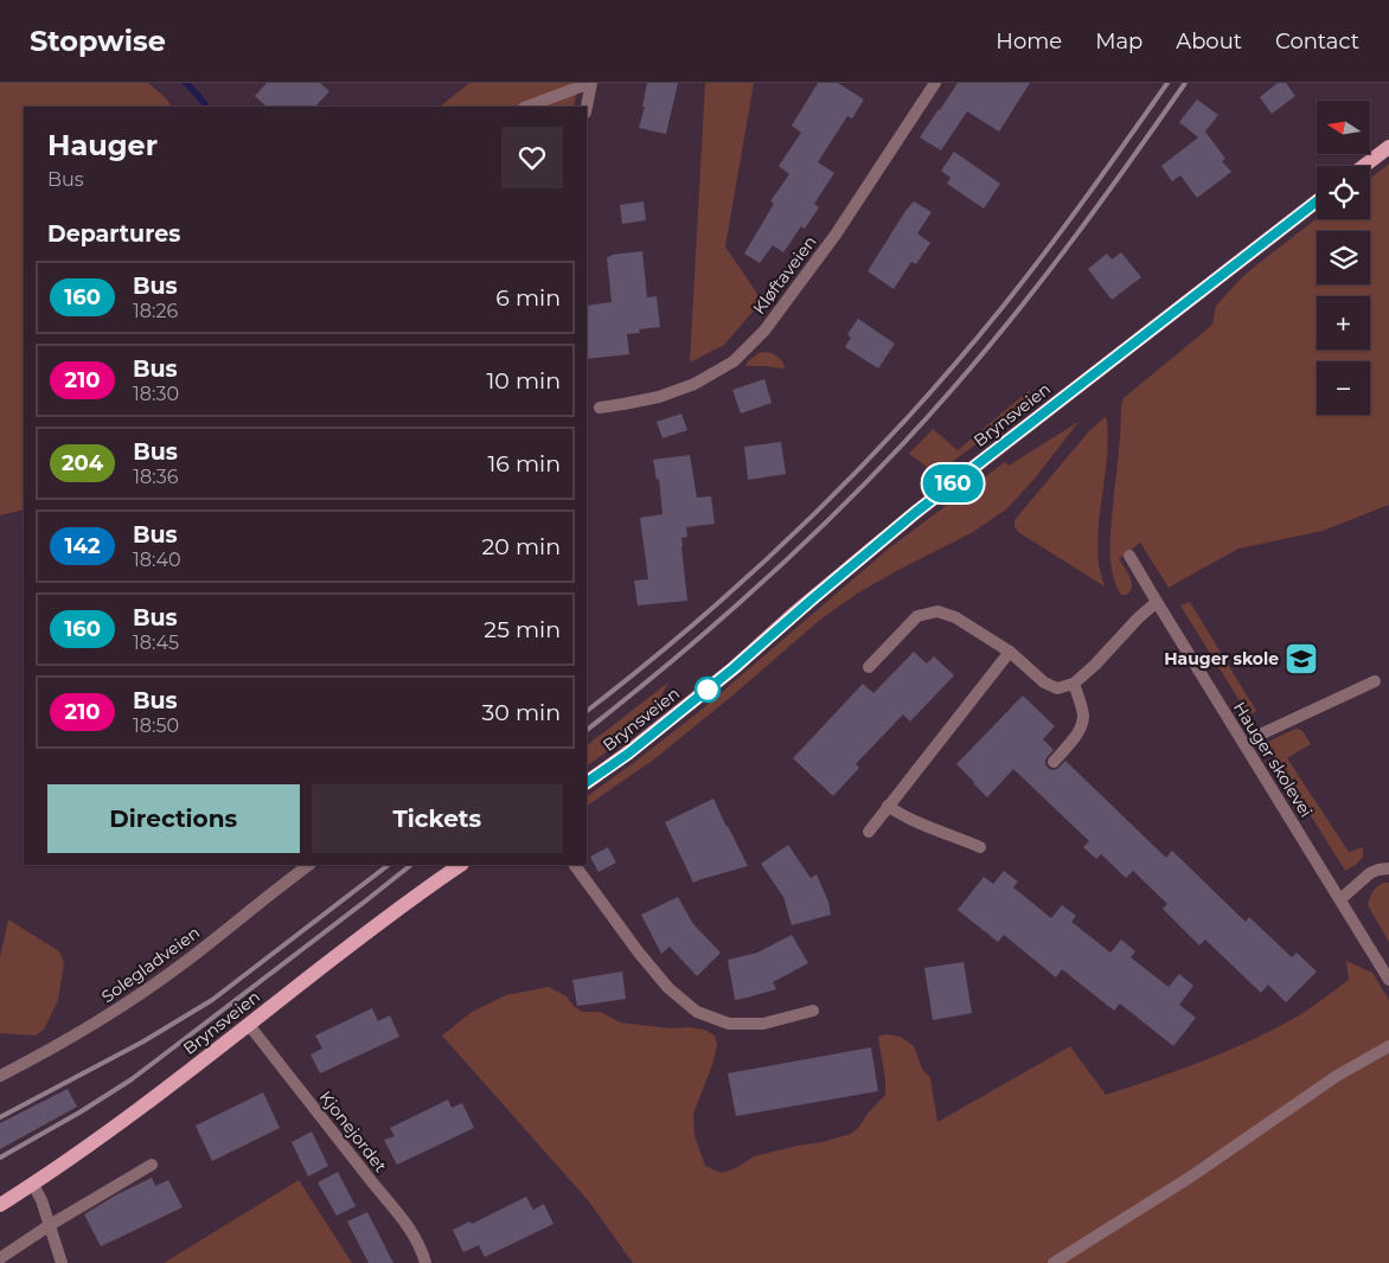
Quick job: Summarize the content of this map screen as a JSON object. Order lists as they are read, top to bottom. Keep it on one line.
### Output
{"streets":{"main road":["Brynsveien"],"street":["Kløftaveien","Hauger skolevei","Solegladveien","Kjonejordet"]},"crossings":[["Brynsveien","Kjonejordet"]],"places":{"school or university":["Hauger skole"]},"lines":["bus line 160"],"north":"left","page":{"header":"Stopwise","nav":["Home","Map","About","Contact"],"on_map":"160","map_buttons":["+","−"],"heading":[["Hauger","Bus"],"Departures"],"list":[{"mark":"160","name":"Bus","note":"18:26","value":"6 min"},{"mark":"210","name":"Bus","note":"18:30","value":"10 min"},{"mark":"204","name":"Bus","note":"18:36","value":"16 min"},{"mark":"142","name":"Bus","note":"18:40","value":"20 min"},{"mark":"160","name":"Bus","note":"18:45","value":"25 min"},{"mark":"210","name":"Bus","note":"18:50","value":"30 min"}],"buttons":["Directions","Tickets"]}}
